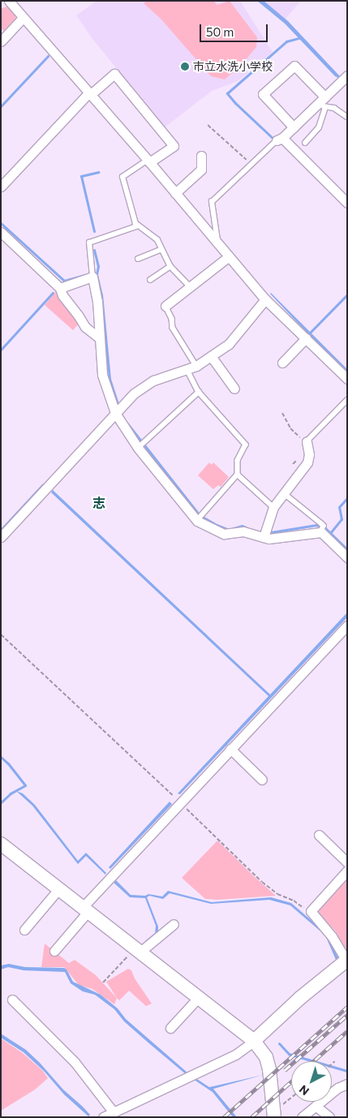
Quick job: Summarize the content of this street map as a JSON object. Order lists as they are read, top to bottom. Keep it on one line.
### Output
{"districts":["志"],"places":["市立水洗小学校"],"scale_bar":"50 m","north":"bottom left"}
